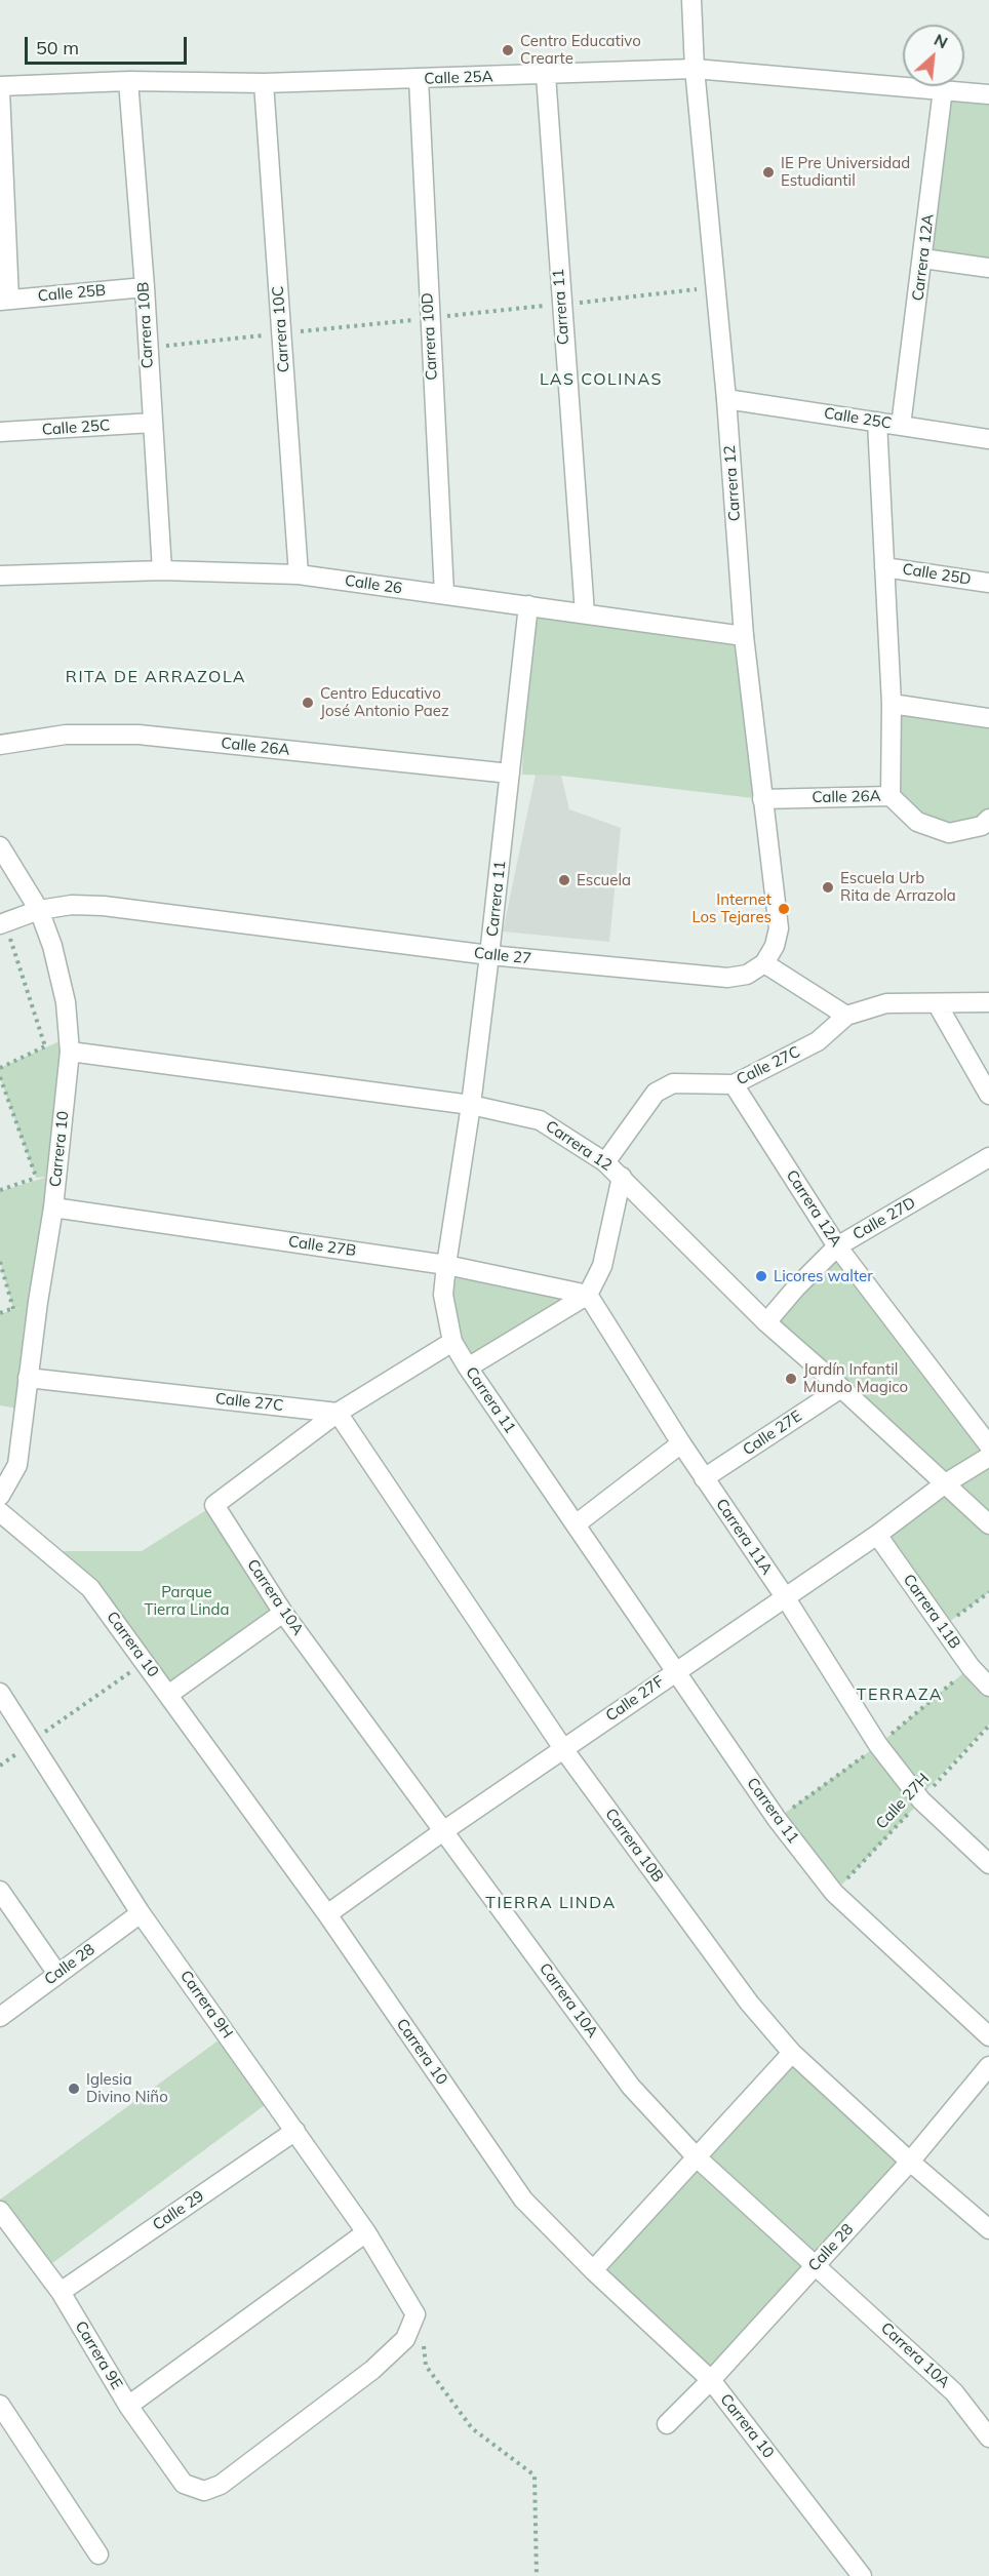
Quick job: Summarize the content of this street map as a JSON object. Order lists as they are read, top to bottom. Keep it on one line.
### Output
{"streets":{"street":["Calle 25A","Carrera 12A","Calle 25B","Carrera 11","Carrera 10B","Carrera 10C","Carrera 10D","Calle 25C","Carrera 12","Calle 25D","Calle 26","Calle 26A","Calle 27","Calle 27C","Carrera 10","Calle 27D","Calle 27B","Calle 27E","Carrera 11A","Carrera 10A","Carrera 11B","Calle 27F","Calle 28","Carrera 9H","Calle 29","Carrera 9E"],"path":["Calle 27H"]},"crossings":[["Calle 25A","Carrera 12A"],["Calle 25A","Carrera 11"],["Calle 25A","Carrera 10B"],["Calle 25A","Carrera 10C"],["Calle 25A","Carrera 10D"],["Calle 25A","Carrera 12"],["Carrera 12A","Calle 25C"],["Carrera 12A","Calle 27C"],["Carrera 12A","Calle 27D"],["Calle 25B","Carrera 10B"],["Carrera 11","Carrera 12"],["Carrera 11","Calle 26"],["Carrera 11","Calle 26A"],["Carrera 11","Calle 27"],["Carrera 11","Calle 27B"],["Carrera 11","Calle 27F"],["Carrera 11","Calle 27H"],["Carrera 10B","Calle 25C"],["Carrera 10B","Calle 26"],["Carrera 10B","Calle 27C"],["Carrera 10B","Carrera 10A"],["Carrera 10B","Calle 27F"],["Carrera 10B","Calle 28"],["Carrera 10C","Calle 26"],["Carrera 10D","Calle 26"],["Calle 25C","Carrera 12"],["Carrera 12","Calle 26"],["Carrera 12","Calle 26A"],["Carrera 12","Calle 27"],["Carrera 12","Calle 27C"],["Carrera 12","Carrera 10"],["Carrera 12","Calle 27D"],["Carrera 12","Calle 27E"],["Carrera 12","Calle 27F"],["Calle 27","Carrera 10"],["Calle 27C","Carrera 10"],["Calle 27C","Carrera 10A"],["Carrera 10","Calle 27B"],["Carrera 10","Calle 27F"],["Carrera 10","Calle 28"],["Calle 27B","Carrera 11A"],["Calle 27E","Carrera 11A"],["Carrera 11A","Calle 27F"],["Carrera 11A","Calle 27H"],["Carrera 10A","Calle 27F"],["Carrera 10A","Calle 28"],["Carrera 11B","Calle 27F"],["Calle 28","Carrera 9H"],["Carrera 9H","Calle 29"],["Carrera 9H","Carrera 9E"],["Calle 29","Carrera 9E"]],"districts":["LAS COLINAS","RITA DE ARRAZOLA","TERRAZA","TIERRA LINDA"],"parks":["Parque Tierra Linda"],"places":["Centro Educativo Crearte","IE Pre Universidad Estudiantil","Centro Educativo José Antonio Paez","Escuela","Escuela Urb Rita de Arrazola","Internet Los Tejares","Licores walter","Jardín Infantil Mundo Magico","Iglesia Divino Niño"],"scale_bar":"50 m","north":"top right"}
